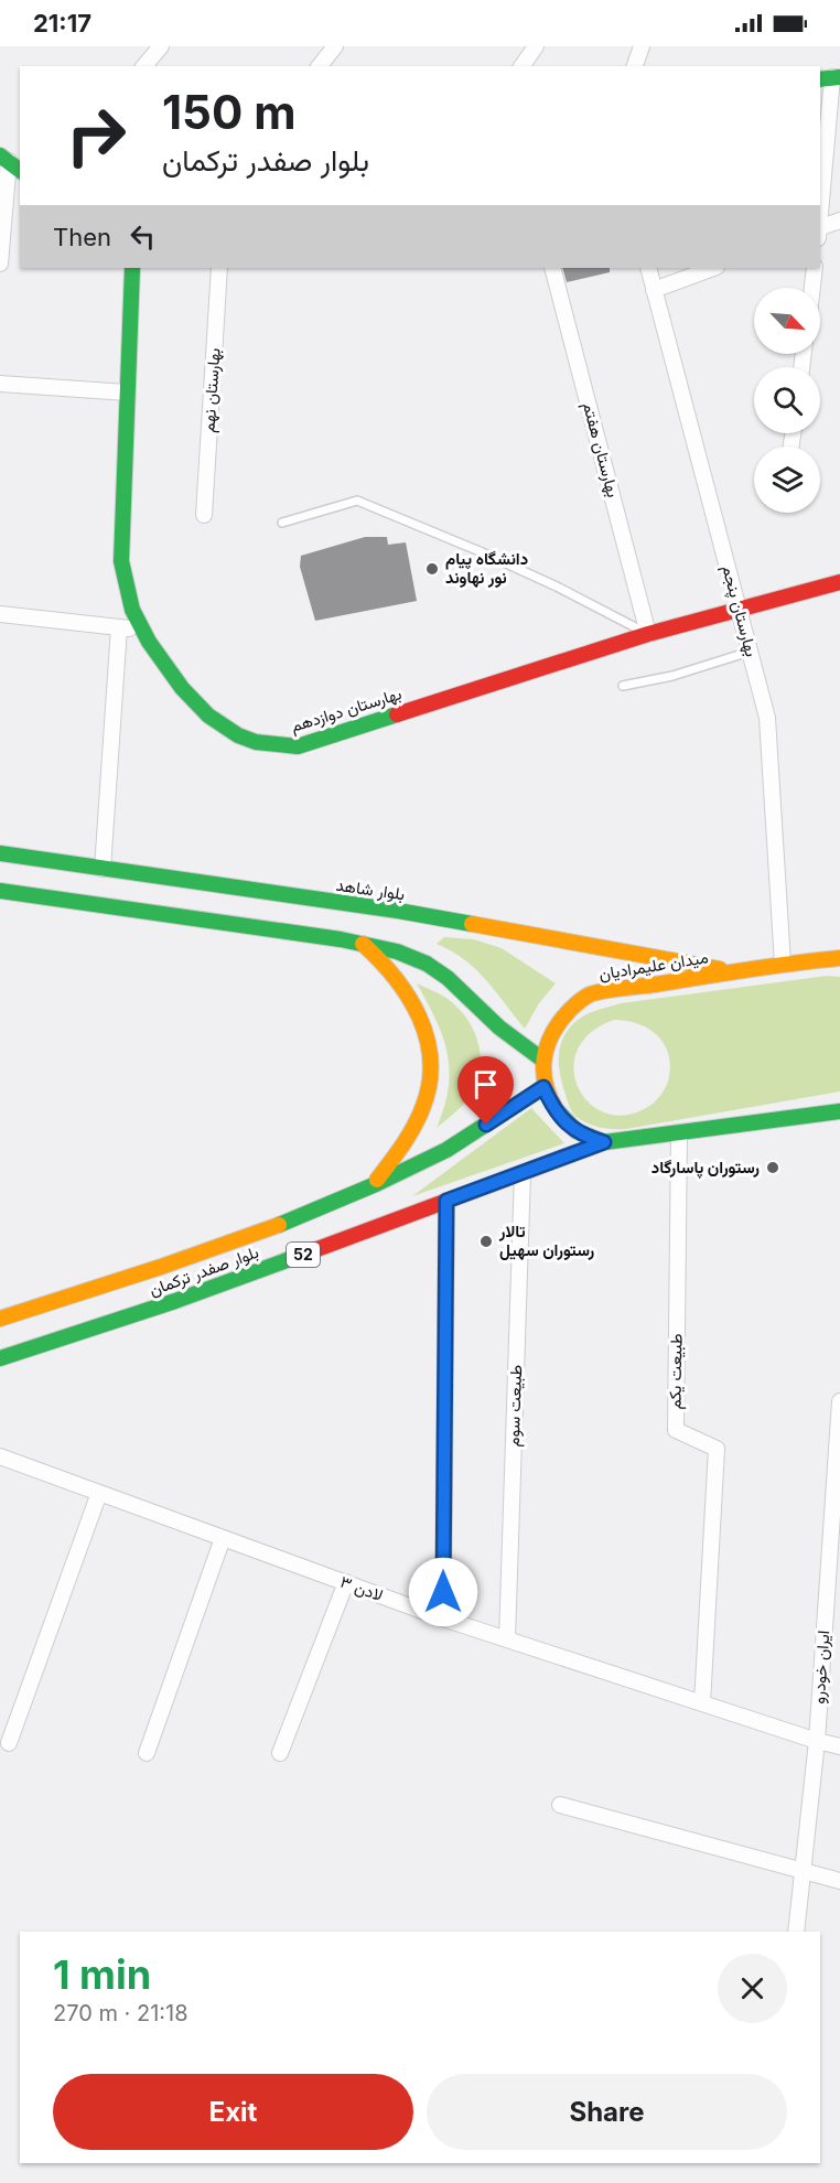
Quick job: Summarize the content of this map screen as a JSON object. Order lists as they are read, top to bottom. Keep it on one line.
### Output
{"streets":{"main road":["بهارستان دوازدهم","بلوار شاهد","میدان علیمرادیان","52","بلوار صفدر ترکمان"],"street":["بهارستان نهم","بهارستان هفتم","بهارستان پنجم","طبیعت یکم","طبیعت سوم","لادن ۳","ایران خودرو"]},"crossings":[["بهارستان هفتم","بهارستان دوازدهم"],["بهارستان پنجم","بهارستان دوازدهم"],["بهارستان پنجم","میدان علیمرادیان"],["بلوار شاهد","میدان علیمرادیان"],["میدان علیمرادیان","52"],["میدان علیمرادیان","بلوار صفدر ترکمان"],["52","بلوار صفدر ترکمان"],["52","طبیعت یکم"],["بلوار صفدر ترکمان","طبیعت سوم"],["طبیعت یکم","لادن ۳"],["طبیعت سوم","لادن ۳"],["لادن ۳","ایران خودرو"]],"places":["دانشگاه پیام نور نهاوند","رستوران پاسارگاد","تالار رستوران سهیل"],"north":"bottom right","page":{"status":"21:17","turn":["150 m","بلوار صفدر ترکمان"],"then":"Then","heading":["1 min","270 m · 21:18"],"buttons":["Exit","Share"]}}
